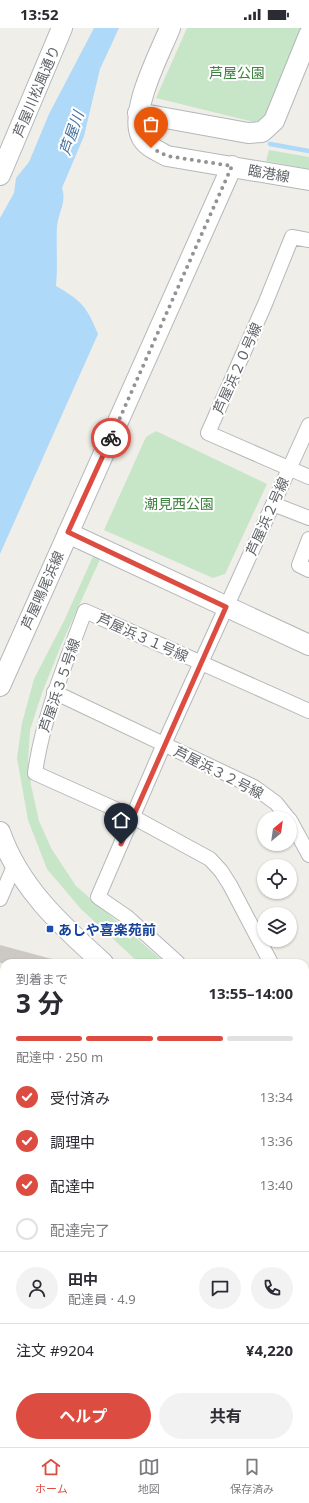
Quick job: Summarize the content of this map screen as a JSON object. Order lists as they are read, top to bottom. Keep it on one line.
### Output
{"streets":{"street":["芦屋川松風通り","臨港線","芦屋浜２０号線","芦屋浜２号線","芦屋鳴尾浜線","芦屋浜３１号線","芦屋浜３５号線","芦屋浜３２号線"]},"crossings":[["臨港線","芦屋鳴尾浜線"],["芦屋浜２０号線","芦屋浜２号線"],["芦屋浜２号線","芦屋浜３１号線"],["芦屋浜２号線","芦屋浜３５号線"],["芦屋浜２号線","芦屋浜３２号線"],["芦屋浜３１号線","芦屋浜３５号線"],["芦屋浜３５号線","芦屋浜３２号線"]],"water":["芦屋川"],"parks":["芦屋公園","潮見西公園"],"places":{"transit":["あしや喜楽苑前"]},"north":"top right","page":{"status":"13:52","heading":["3 分","到着まで","13:55–14:00"],"panel":["田中","配達員 · 4.9","注文 #9204","¥4,220"],"bar":"配達中 · 250 m","list":[["受付済み","13:34"],["調理中","13:36"],["配達中","13:40"],"配達完了"],"buttons":["ヘルプ","共有"],"tabs":["ホーム","地図","保存済み"]}}
